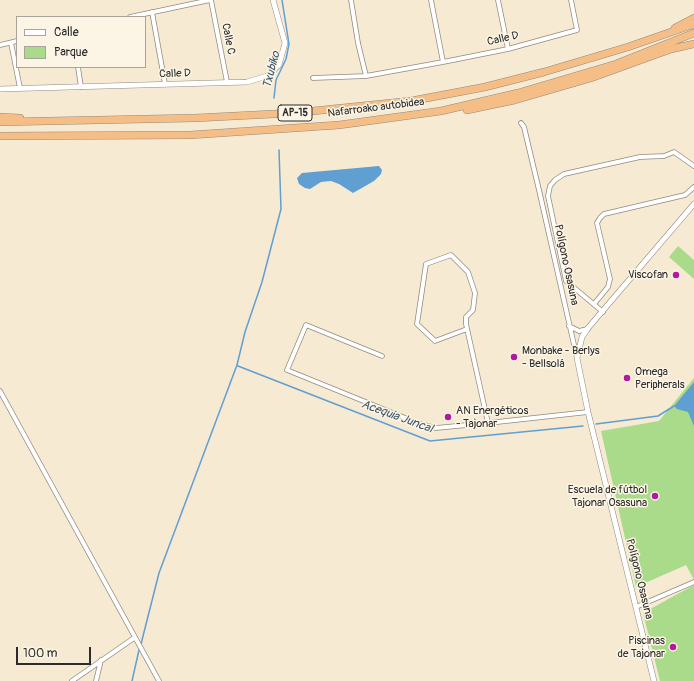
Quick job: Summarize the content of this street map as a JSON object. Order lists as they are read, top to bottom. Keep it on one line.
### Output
{"streets":{"highway":["Nafarroako autobidea","AP-15"],"street":["Calle C","Calle D","Polígono Osasuna"]},"crossings":[["Calle C","Calle D"],["Nafarroako autobidea","AP-15"]],"water":["Txubiko","Acequia Juncal"],"places":["Viscofan","Monbake - Berlys - Bellsolá","Omega Peripherals","AN Energéticos - Tajonar","Escuela de fútbol Tajonar Osasuna","Piscinas de Tajonar"],"legend":["Calle","Parque"],"scale_bar":"100 m"}
